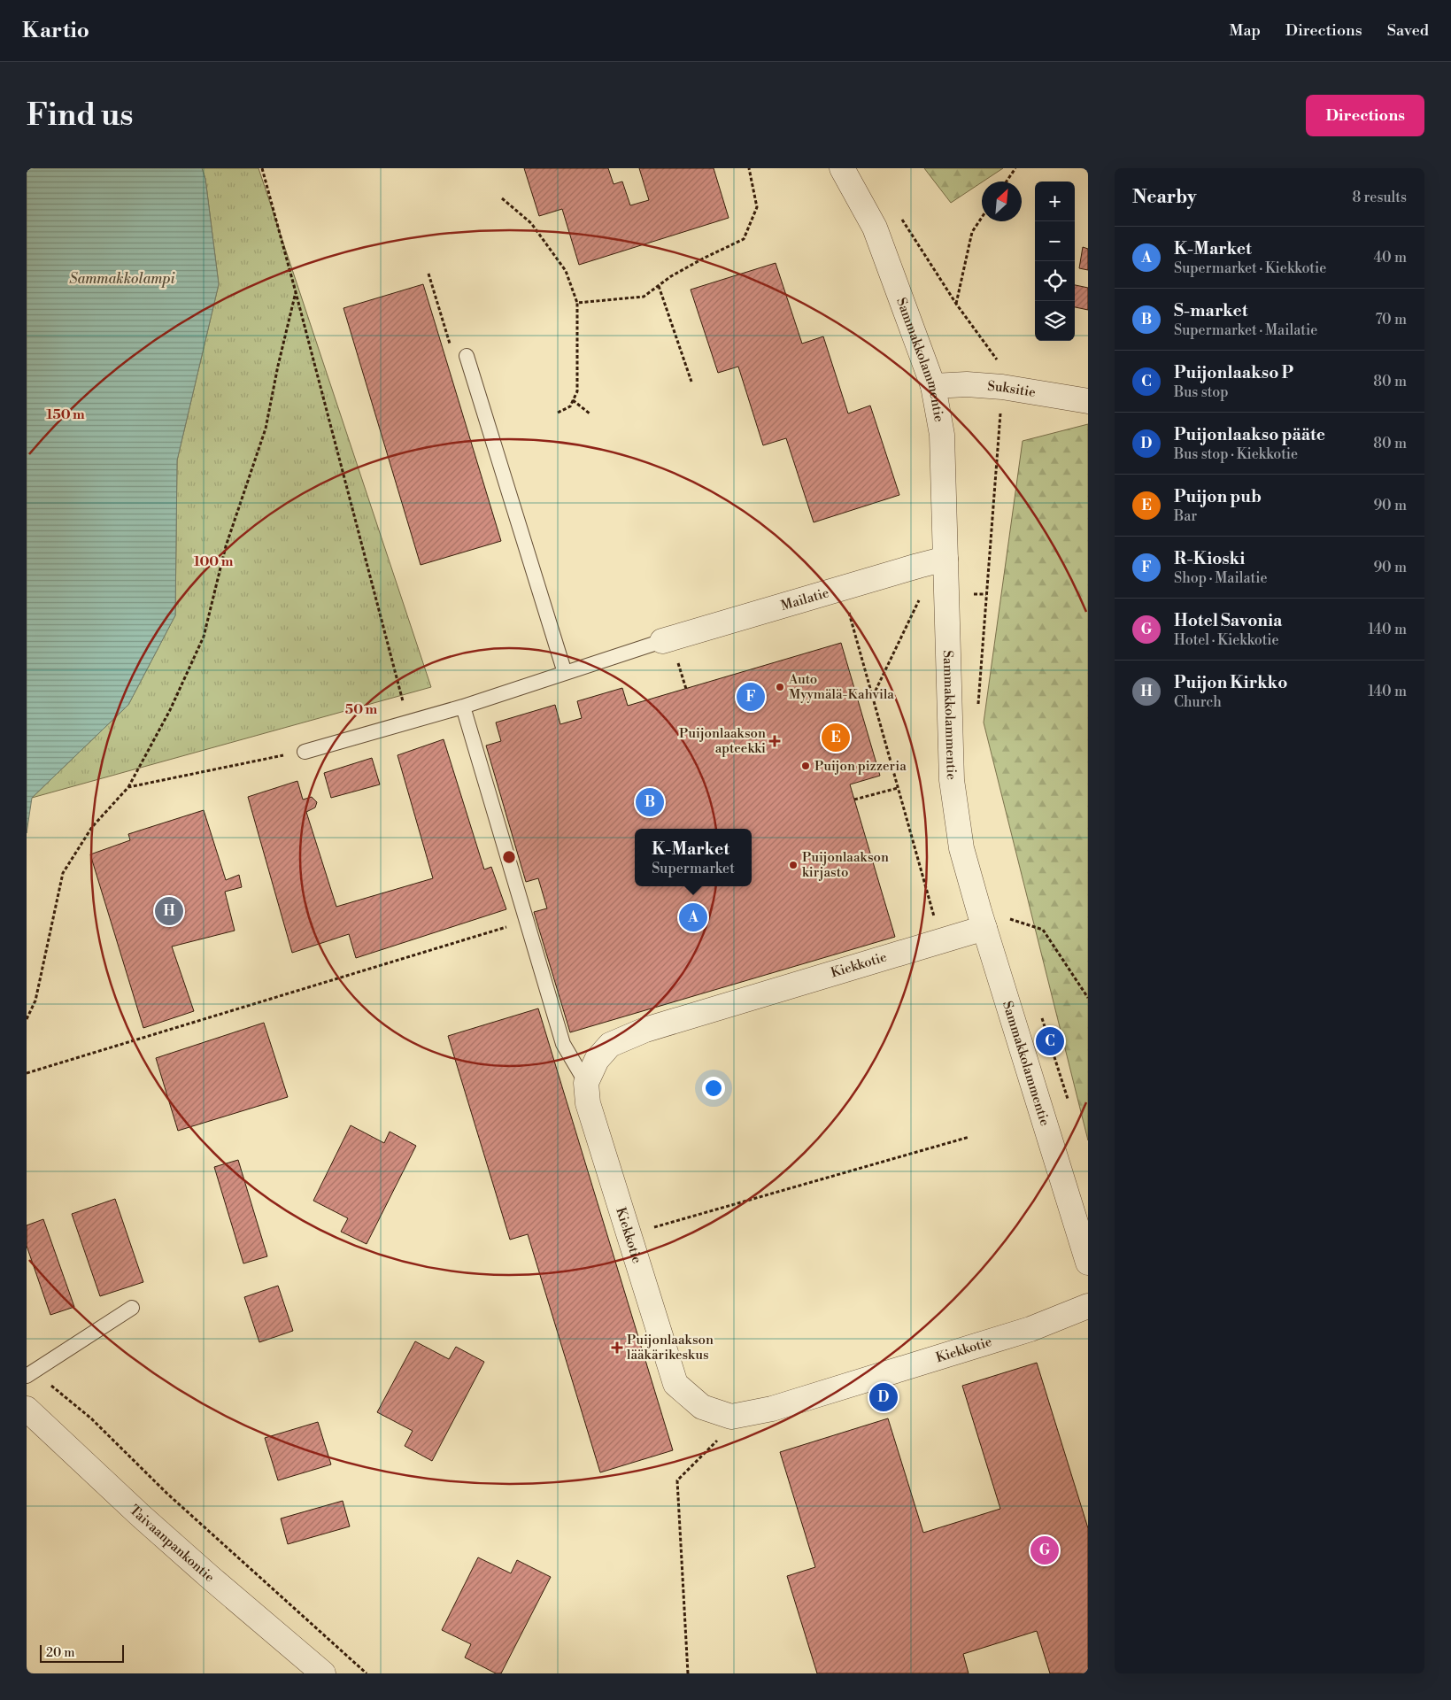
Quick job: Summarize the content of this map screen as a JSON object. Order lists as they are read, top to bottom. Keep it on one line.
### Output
{"streets":{"street":["Sammakkolammentie","Suksitie","Mailatie","Kiekkotie","Taivaanpankontie"]},"crossings":[["Sammakkolammentie","Suksitie"],["Sammakkolammentie","Mailatie"],["Sammakkolammentie","Kiekkotie"]],"water":["Sammakkolampi"],"places":{"other":["Auto Myymälä-Kahvila","Puijon pizzeria","Puijonlaakson kirjasto"],"health":["Puijonlaakson apteekki","Puijonlaakson lääkärikeskus"]},"scale_bar":"20 m","north":"top right","page":{"header":"Kartio","nav":["Map","Directions","Saved"],"buttons":"Directions","title":"Find us","heading":["Nearby","8 results"],"map_buttons":["+","−"],"list":[{"mark":"A","name":"K-Market","note":"Supermarket · Kiekkotie","value":"40 m"},{"mark":"B","name":"S-market","note":"Supermarket · Mailatie","value":"70 m"},{"mark":"C","name":"Puijonlaakso P","note":"Bus stop","value":"80 m"},{"mark":"D","name":"Puijonlaakso pääte","note":"Bus stop · Kiekkotie","value":"80 m"},{"mark":"E","name":"Puijon pub","note":"Bar","value":"90 m"},{"mark":"F","name":"R-Kioski","note":"Shop · Mailatie","value":"90 m"},{"mark":"G","name":"Hotel Savonia","note":"Hotel · Kiekkotie","value":"140 m"},{"mark":"H","name":"Puijon Kirkko","note":"Church","value":"140 m"}],"pins":["F","E","B","H","A","C","D","G"],"popup":["K-Market","Supermarket"],"scale":"20 m"},"rings":["150 m","100 m","50 m"]}
